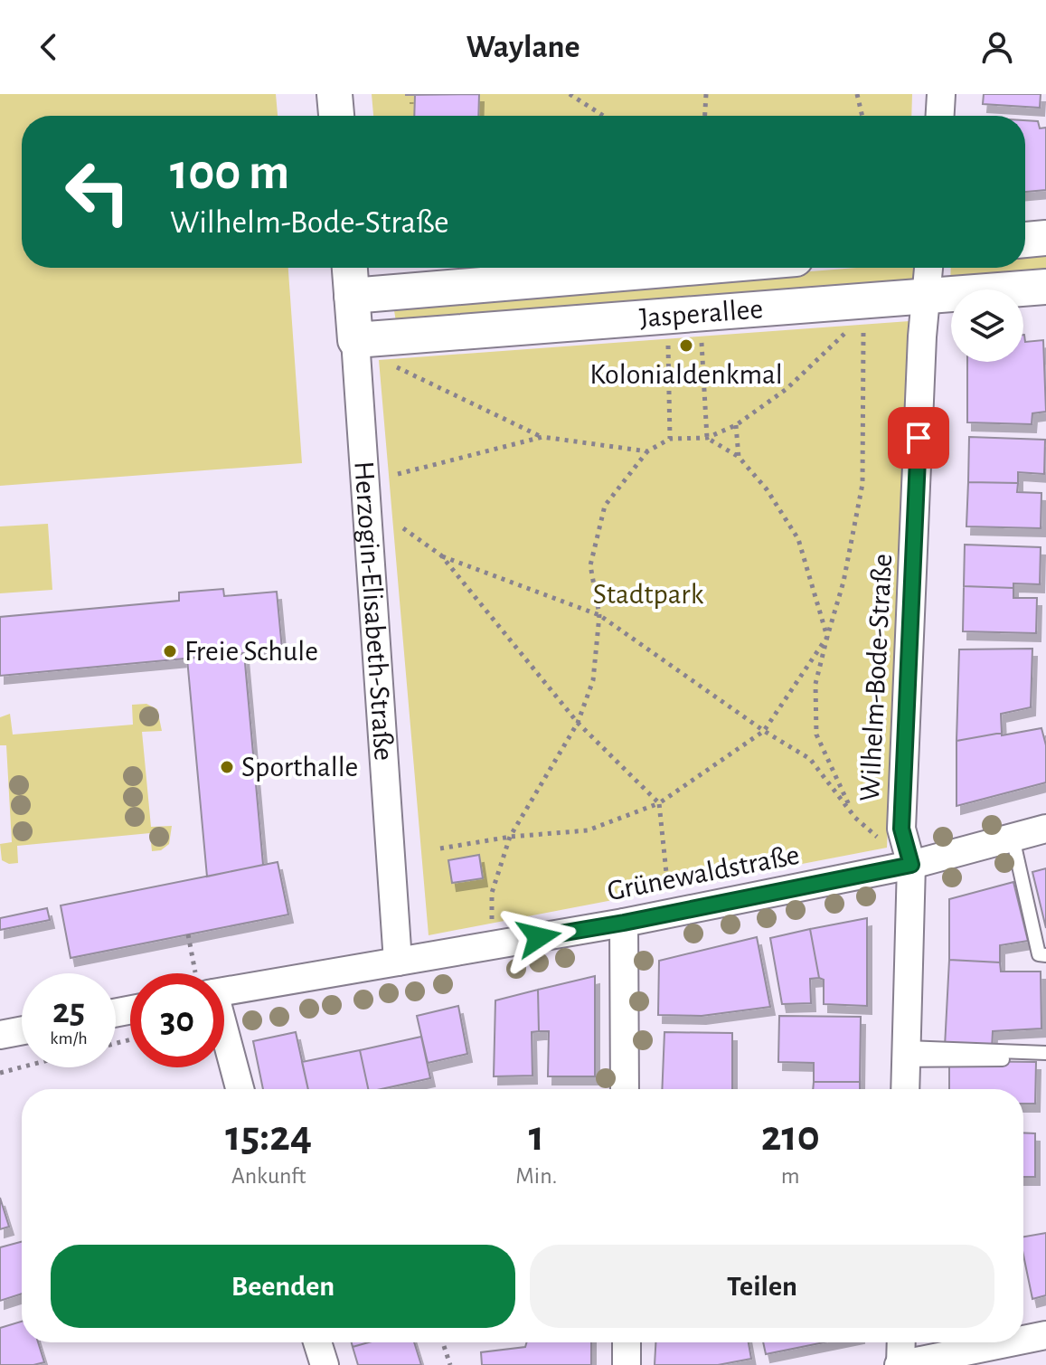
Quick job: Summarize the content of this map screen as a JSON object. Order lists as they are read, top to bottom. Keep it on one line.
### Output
{"streets":{"street":["Jasperallee","Herzogin-Elisabeth-Straße","Wilhelm-Bode-Straße","Grünewaldstraße"]},"crossings":[["Jasperallee","Herzogin-Elisabeth-Straße"],["Jasperallee","Wilhelm-Bode-Straße"],["Herzogin-Elisabeth-Straße","Grünewaldstraße"],["Wilhelm-Bode-Straße","Grünewaldstraße"]],"parks":["Stadtpark"],"places":["Kolonialdenkmal","Freie Schule","Sporthalle"],"page":{"header":"Waylane","turn":["100 m","Wilhelm-Bode-Straße"],"speed":"25 km/h","limit":"30","eta":["15:24","Ankunft","1","Min.","210","m"],"buttons":["Beenden","Teilen"]}}
